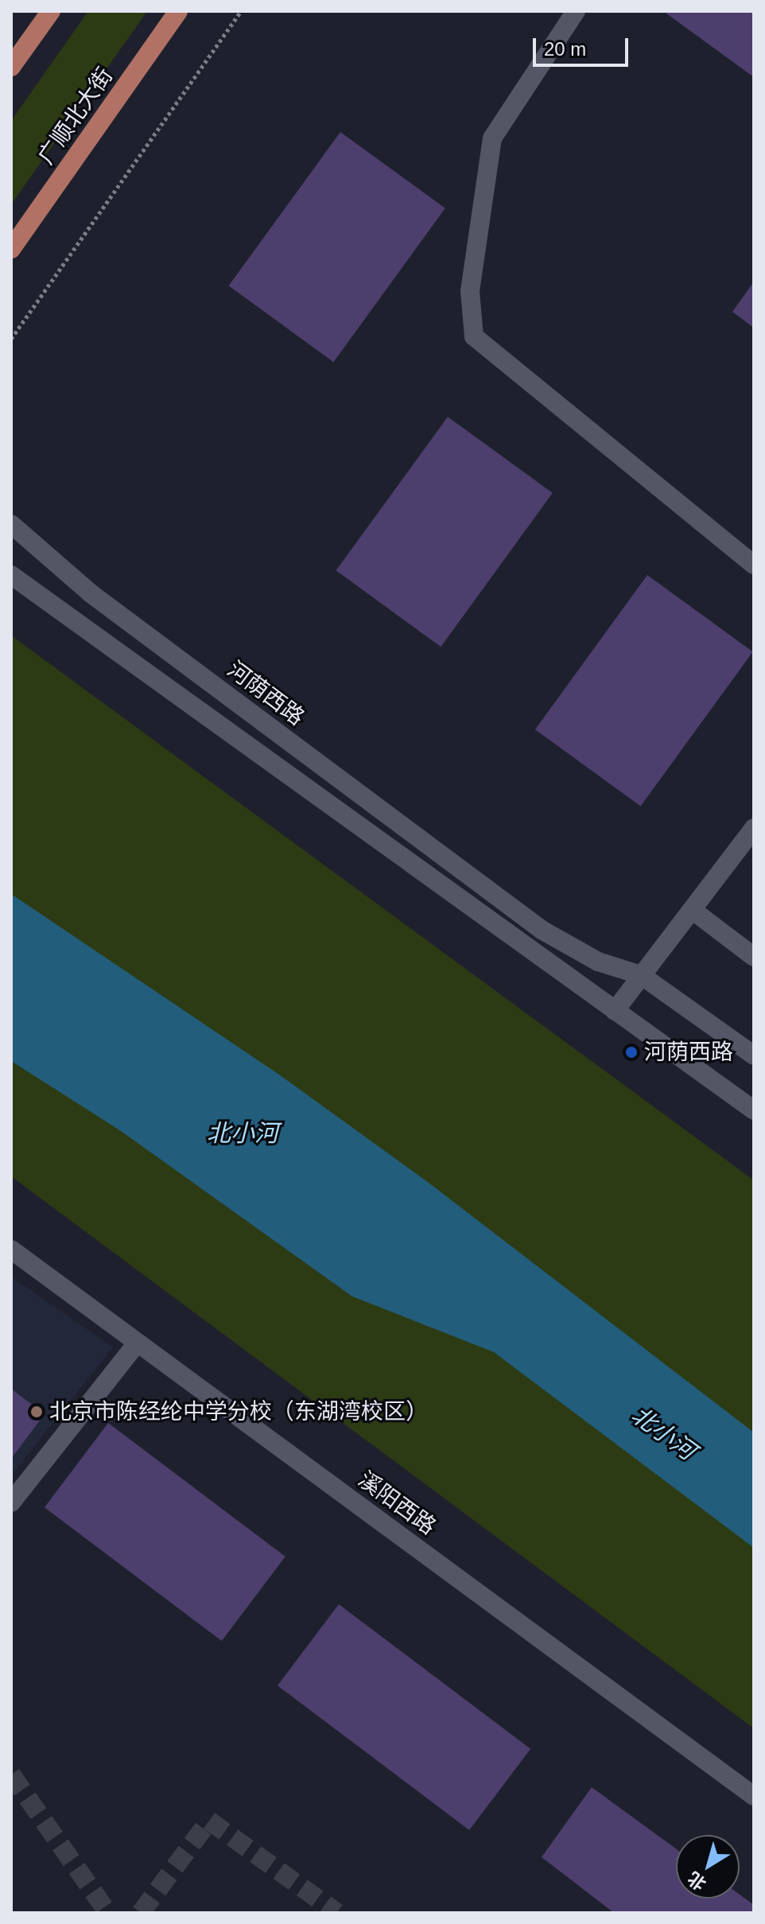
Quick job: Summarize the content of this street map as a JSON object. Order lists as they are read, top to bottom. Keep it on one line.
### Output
{"streets":{"main road":["广顺北大街"],"street":["河荫西路","溪阳西路"]},"water":["北小河"],"places":["河荫西路","北京市陈经纶中学分校（东湖湾校区）"],"scale_bar":"20 m","north":"bottom left"}
